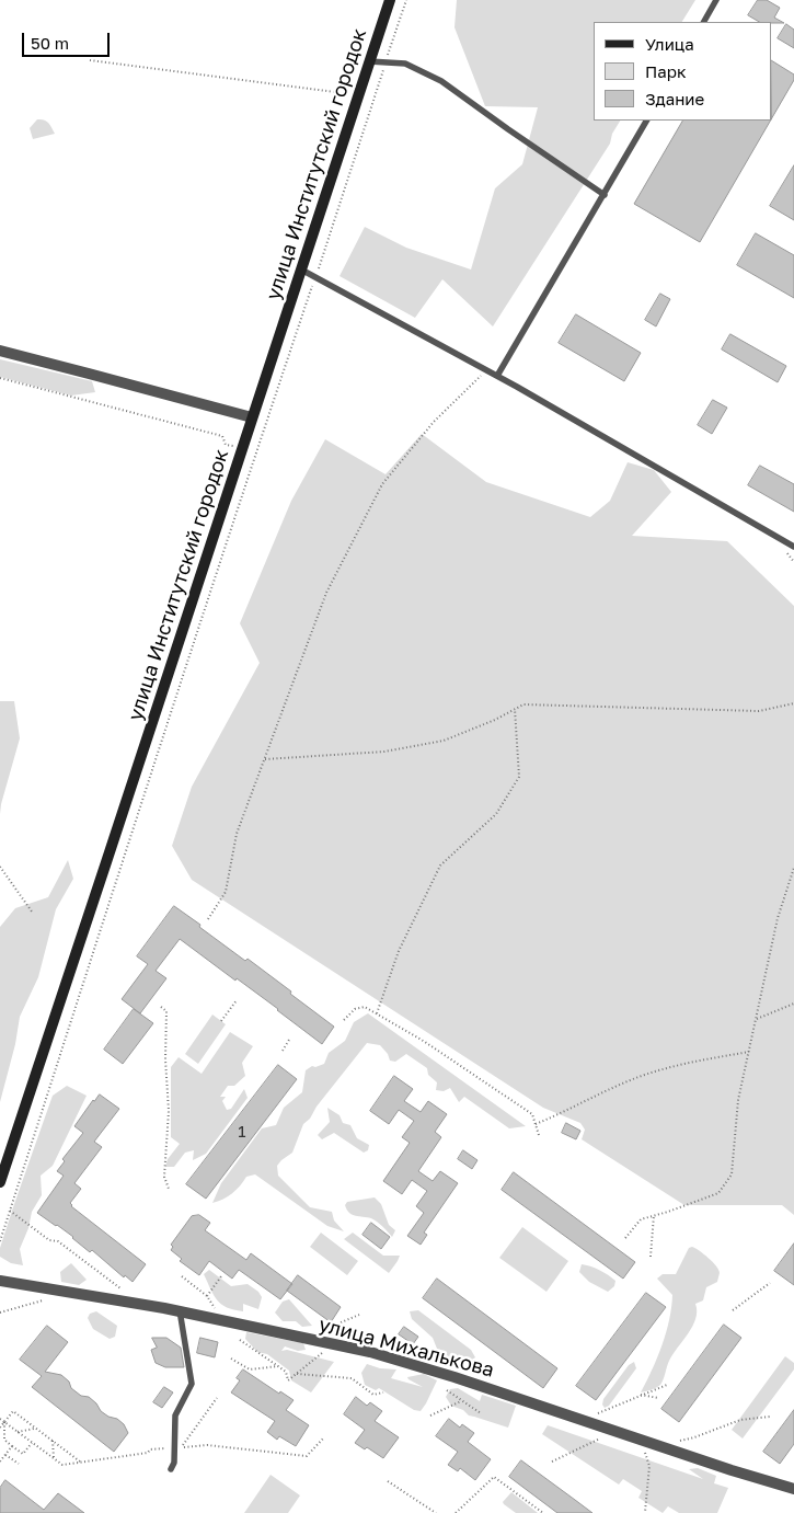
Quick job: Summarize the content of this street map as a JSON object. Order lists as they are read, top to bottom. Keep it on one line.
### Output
{"streets":{"street":["улица Институтский городок","улица Михалькова"]},"house_numbers":["1"],"legend":["Улица","Парк","Здание"],"scale_bar":"50 m"}
